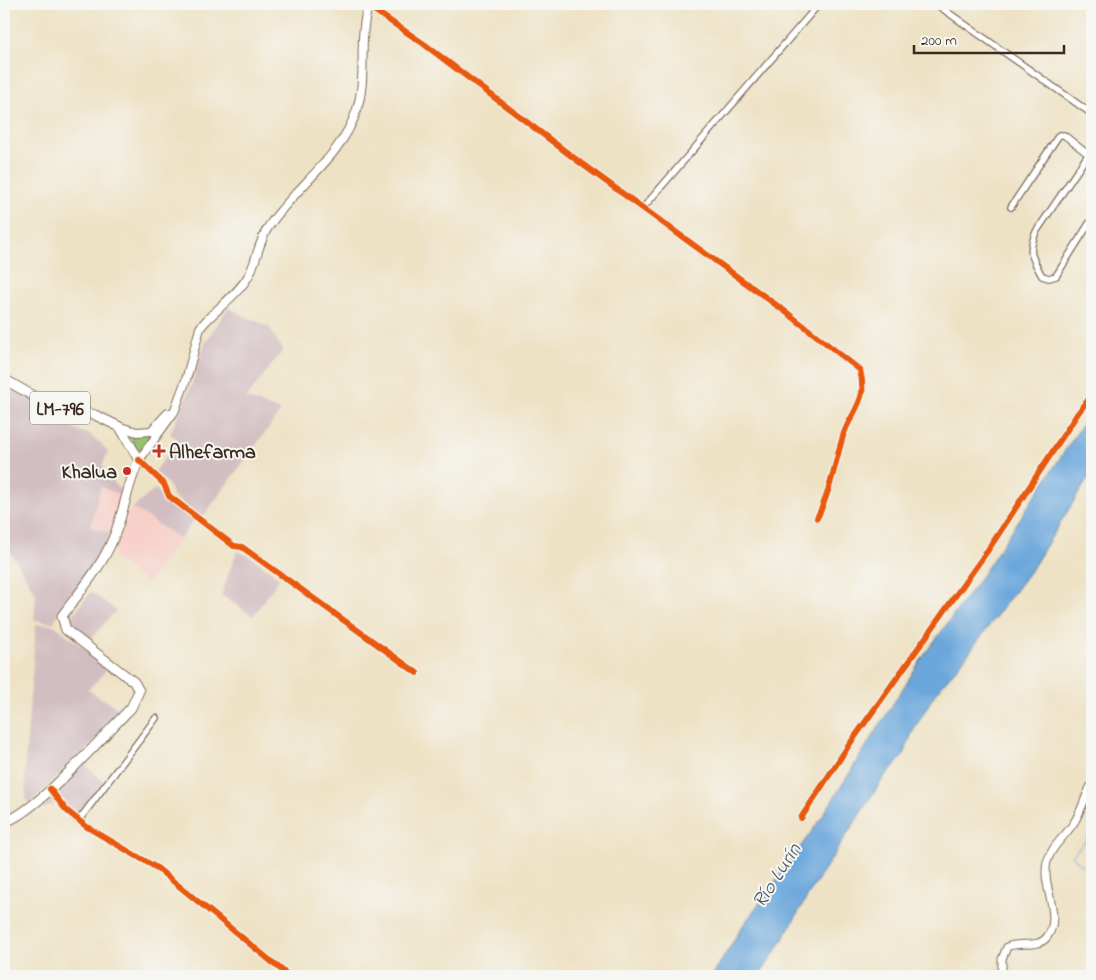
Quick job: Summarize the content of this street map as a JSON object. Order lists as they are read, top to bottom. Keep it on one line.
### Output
{"streets":{"main road":["LM-796"]},"water":["Río Lurín"],"places":{"health":["Alhefarma"],"other":["Khalua"]},"scale_bar":"200 m"}
